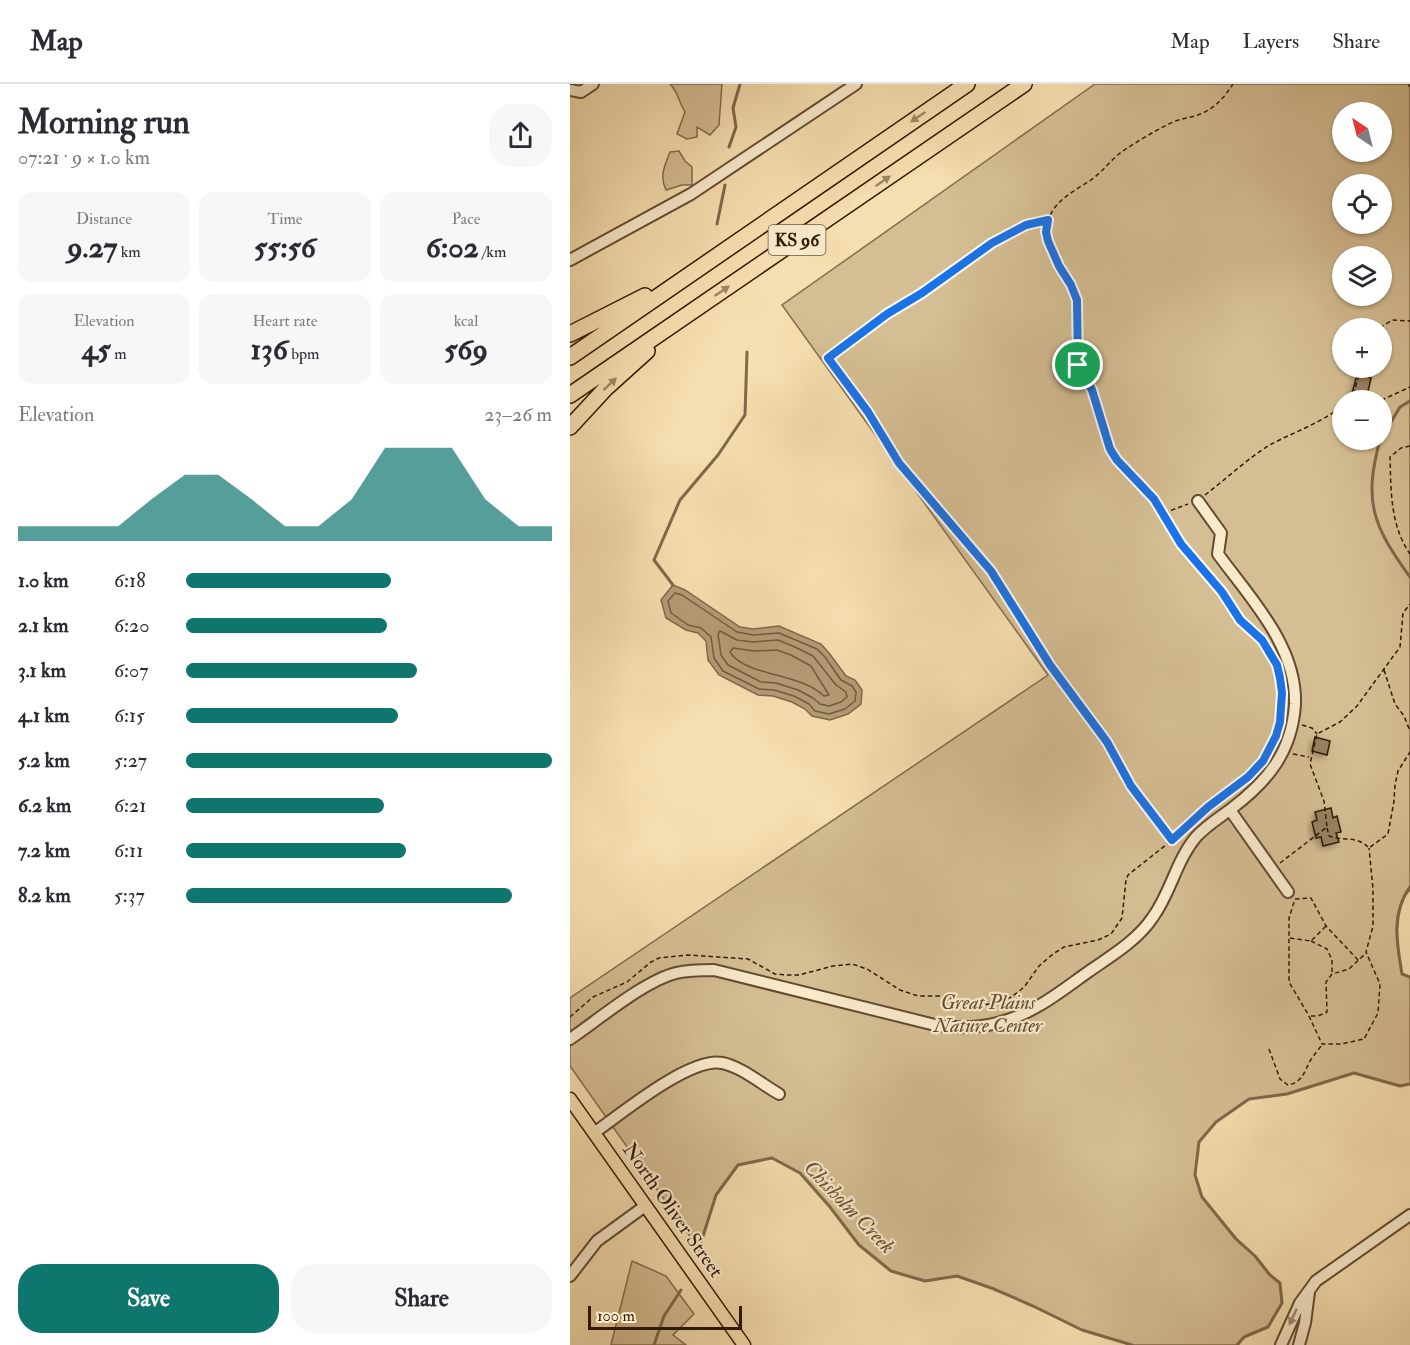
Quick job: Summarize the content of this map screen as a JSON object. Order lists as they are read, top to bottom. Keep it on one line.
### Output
{"streets":{"highway":["KS 96"],"main road":["North Oliver Street"]},"water":["Chisholm Creek"],"parks":["Great Plains Nature Center"],"scale_bar":"100 m","north":"top left","page":{"header":"Map","nav":["Map","Layers","Share"],"heading":["Morning run","07:21 · 9 × 1.0 km"],"map_buttons":["+","−"],"stats":[["Distance","9.27 km"],["Time","55:56"],["Pace","6:02 /km"],["Elevation","45 m"],["Heart rate","136 bpm"],["kcal","569"]],"chart":["Elevation","23–26 m"],"list":[{"name":"1.0 km","note":"6:18"},{"name":"2.1 km","note":"6:20"},{"name":"3.1 km","note":"6:07"},{"name":"4.1 km","note":"6:15"},{"name":"5.2 km","note":"5:27"},{"name":"6.2 km","note":"6:21"},{"name":"7.2 km","note":"6:11"},{"name":"8.2 km","note":"5:37"}],"buttons":["Save","Share"],"scale":"100 m"}}
